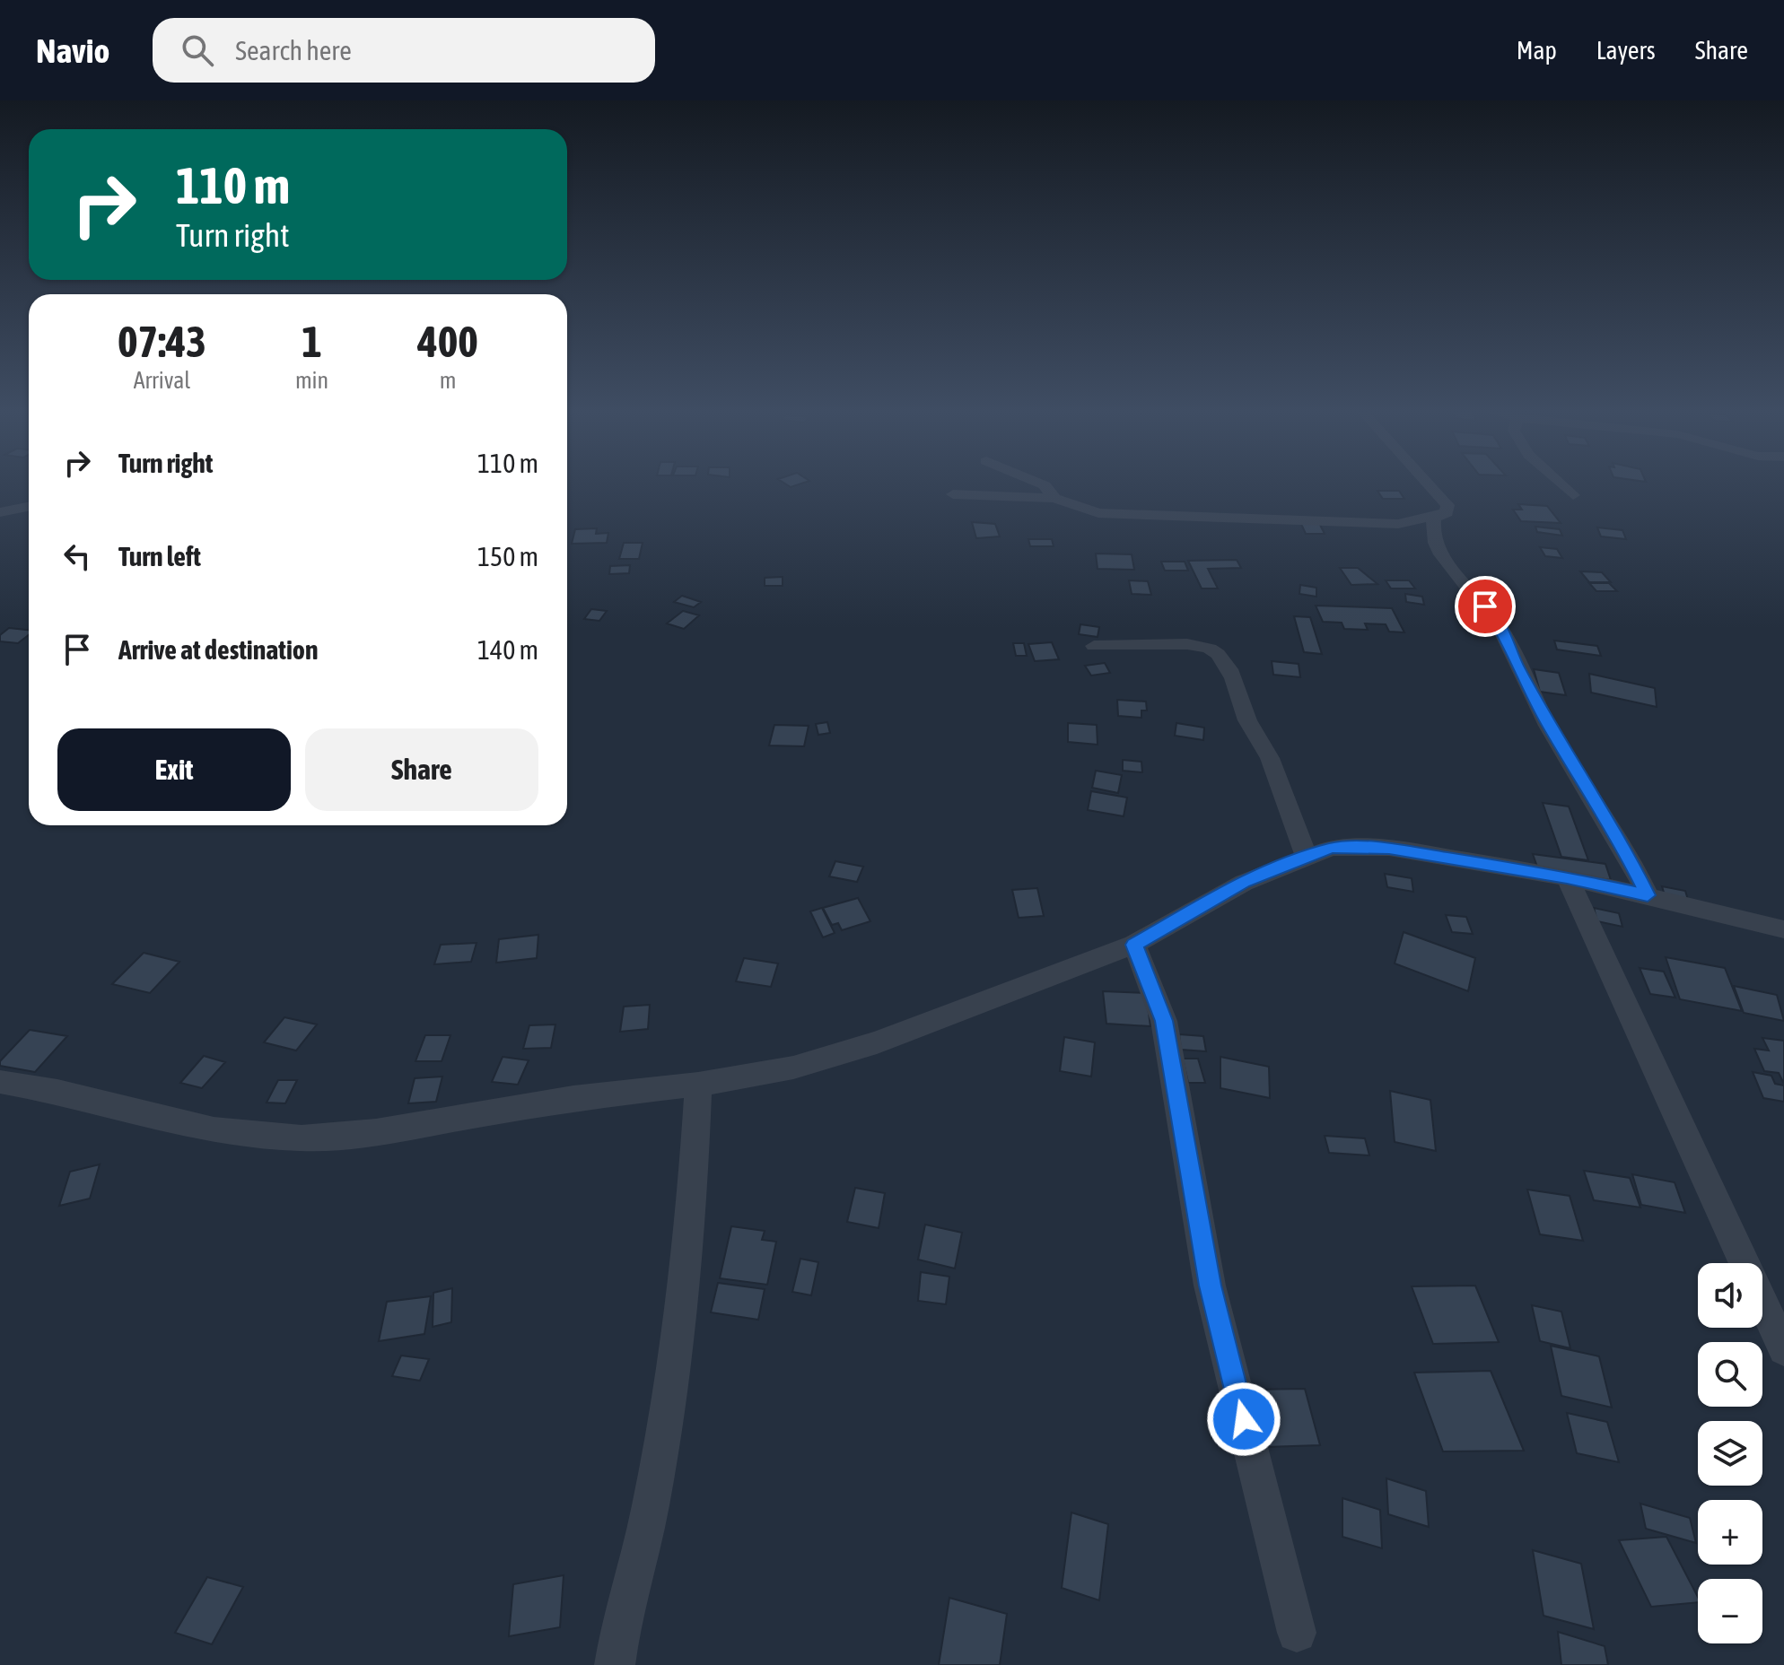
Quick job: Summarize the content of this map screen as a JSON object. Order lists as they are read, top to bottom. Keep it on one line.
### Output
{"page":{"header":"Navio","search":"Search here","nav":["Map","Layers","Share"],"turn":["110 m","Turn right"],"eta":["07:43","Arrival","1","min","400","m"],"list":[{"name":"Turn right","value":"110 m"},{"name":"Turn left","value":"150 m"},{"name":"Arrive at destination","value":"140 m"}],"buttons":["Exit","Share"],"map_buttons":["+","−"]}}
